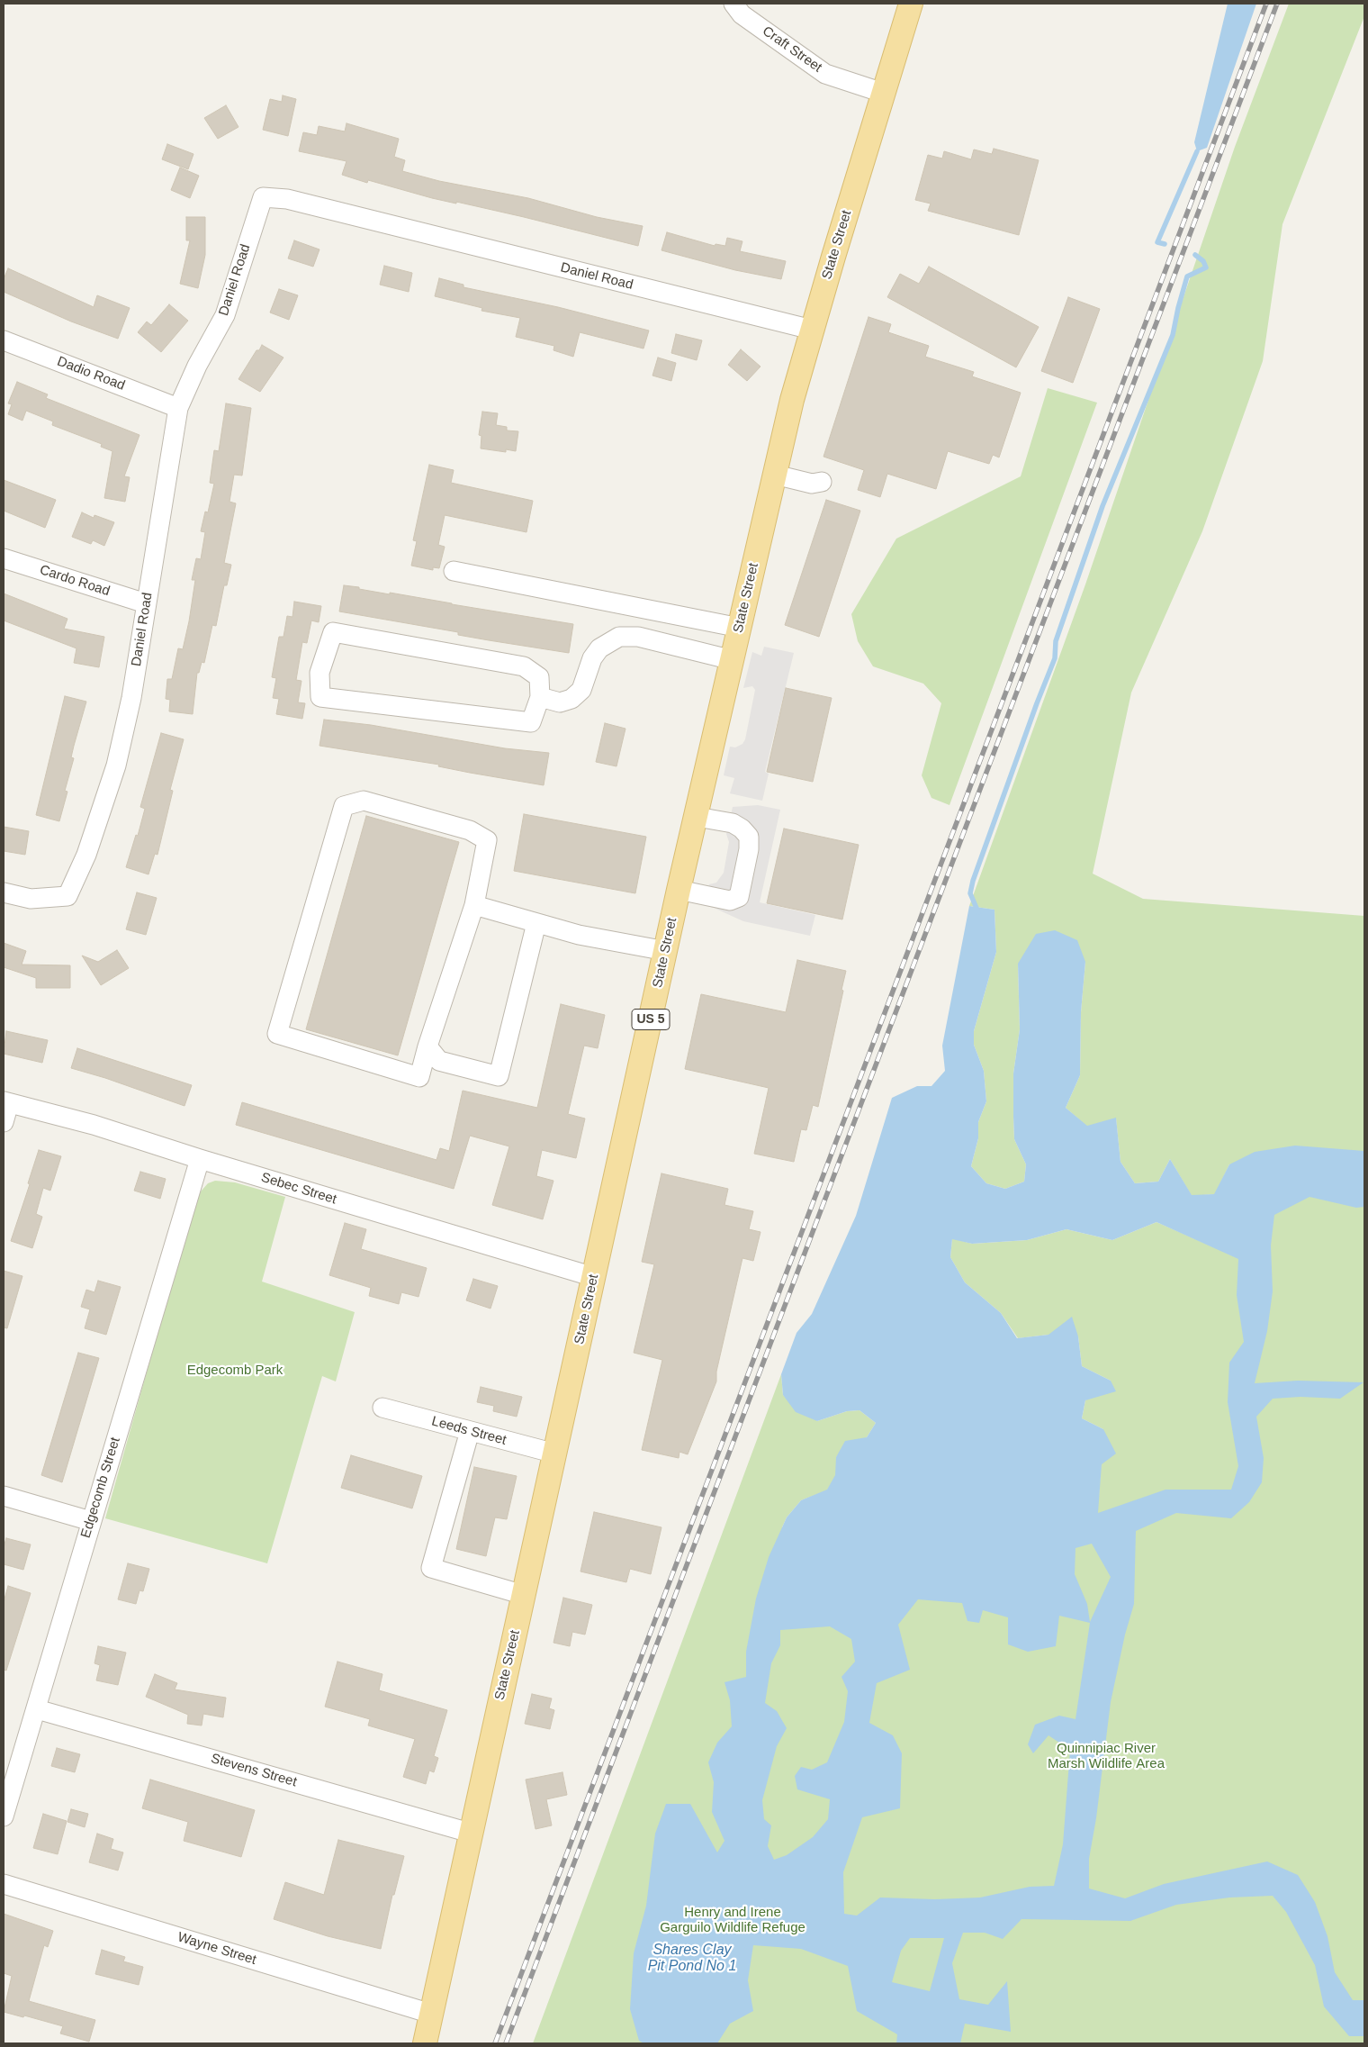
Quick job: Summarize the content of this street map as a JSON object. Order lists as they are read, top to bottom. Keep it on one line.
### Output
{"streets":{"main road":["State Street","US 5"],"street":["Craft Street","Daniel Road","Dadio Road","Cardo Road","Sebec Street","Leeds Street","Edgecomb Street","Stevens Street","Wayne Street"]},"crossings":[["Craft Street","State Street"],["State Street","Daniel Road"],["State Street","Sebec Street"],["State Street","Leeds Street"],["State Street","Stevens Street"],["State Street","Wayne Street"],["Daniel Road","Dadio Road"],["Daniel Road","Cardo Road"],["Sebec Street","Edgecomb Street"],["Edgecomb Street","Stevens Street"]],"water":["Shares Clay Pit Pond No 1"],"parks":["Edgecomb Park","Quinnipiac River Marsh Wildlife Area","Henry and Irene Garguilo Wildlife Refuge"]}
